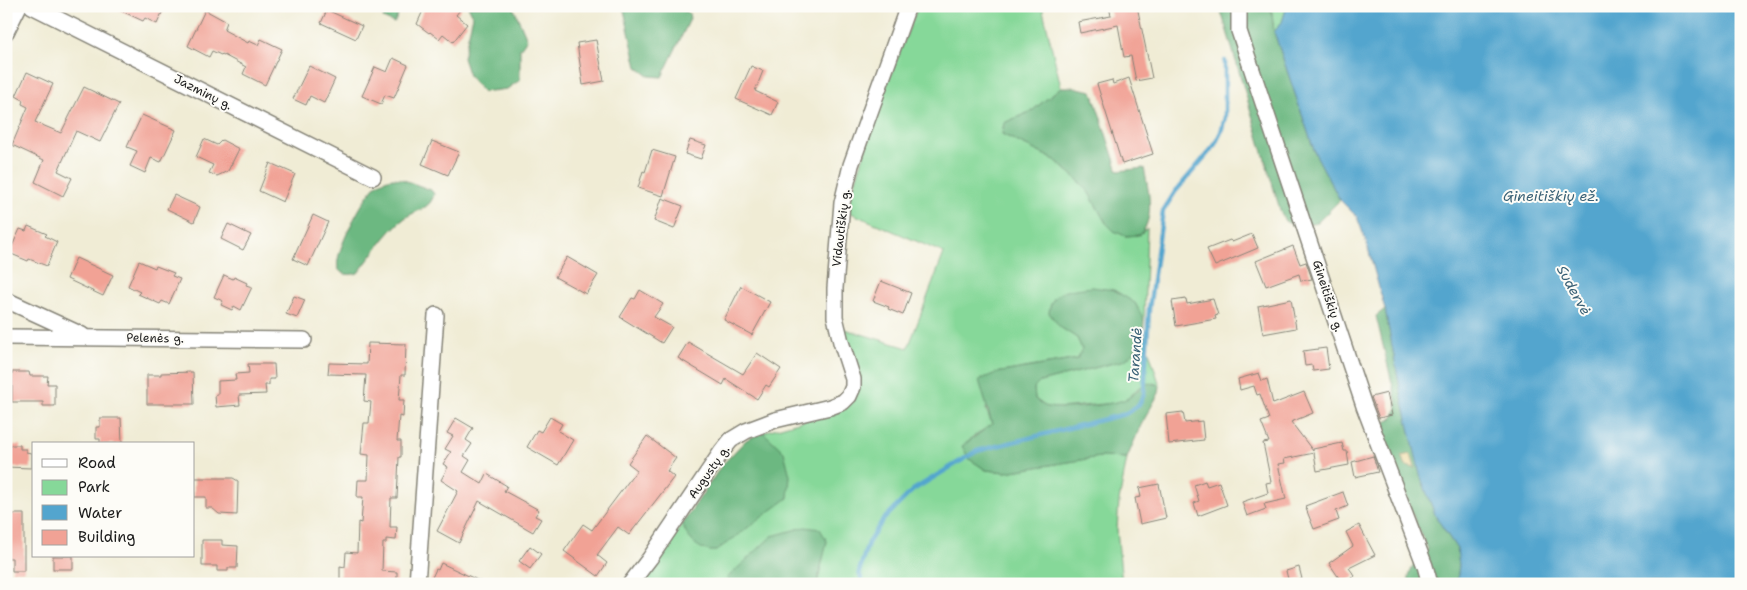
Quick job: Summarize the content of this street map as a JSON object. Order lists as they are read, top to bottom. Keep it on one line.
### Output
{"streets":{"street":["Jazminų g.","Vidautiškių g.","Gineitiškių g.","Pelenės g.","Augustų g."]},"crossings":[["Vidautiškių g.","Augustų g."]],"water":["Gineitiškių ež.","Sudervė","Tarandė"],"legend":["Road","Park","Water","Building"]}
